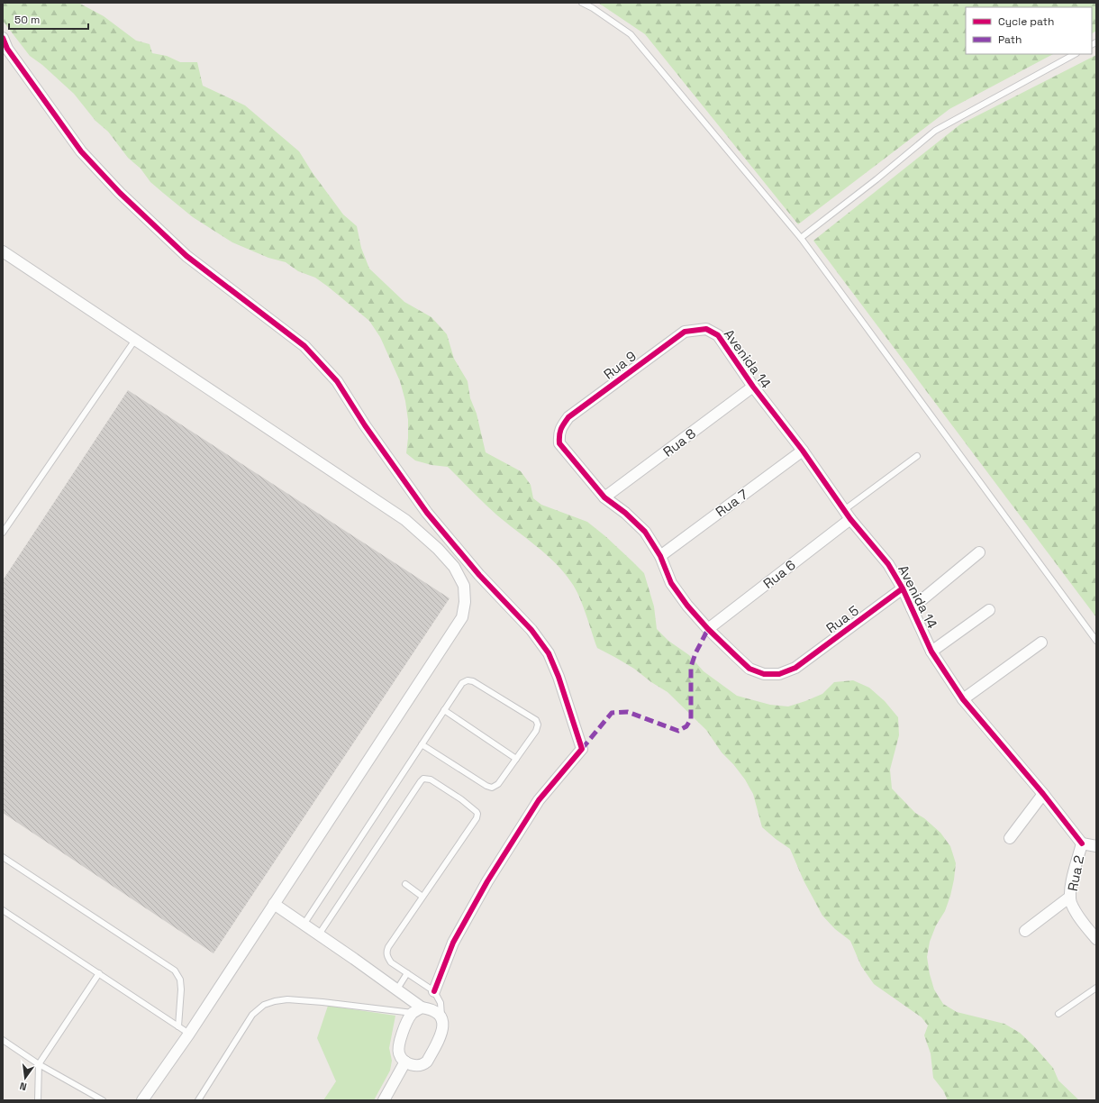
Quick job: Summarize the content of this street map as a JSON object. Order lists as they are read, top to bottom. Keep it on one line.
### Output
{"streets":{"street":["Avenida 14","Rua 9","Rua 8","Rua 7","Rua 6","Rua 5","Rua 2"]},"crossings":[["Avenida 14","Rua 9"],["Avenida 14","Rua 8"],["Avenida 14","Rua 7"],["Avenida 14","Rua 6"],["Avenida 14","Rua 5"],["Avenida 14","Rua 2"],["Rua 9","Rua 5"],["Rua 8","Rua 5"],["Rua 7","Rua 5"],["Rua 6","Rua 5"]],"legend":["Cycle path","Path"],"scale_bar":"50 m","north":"bottom"}
